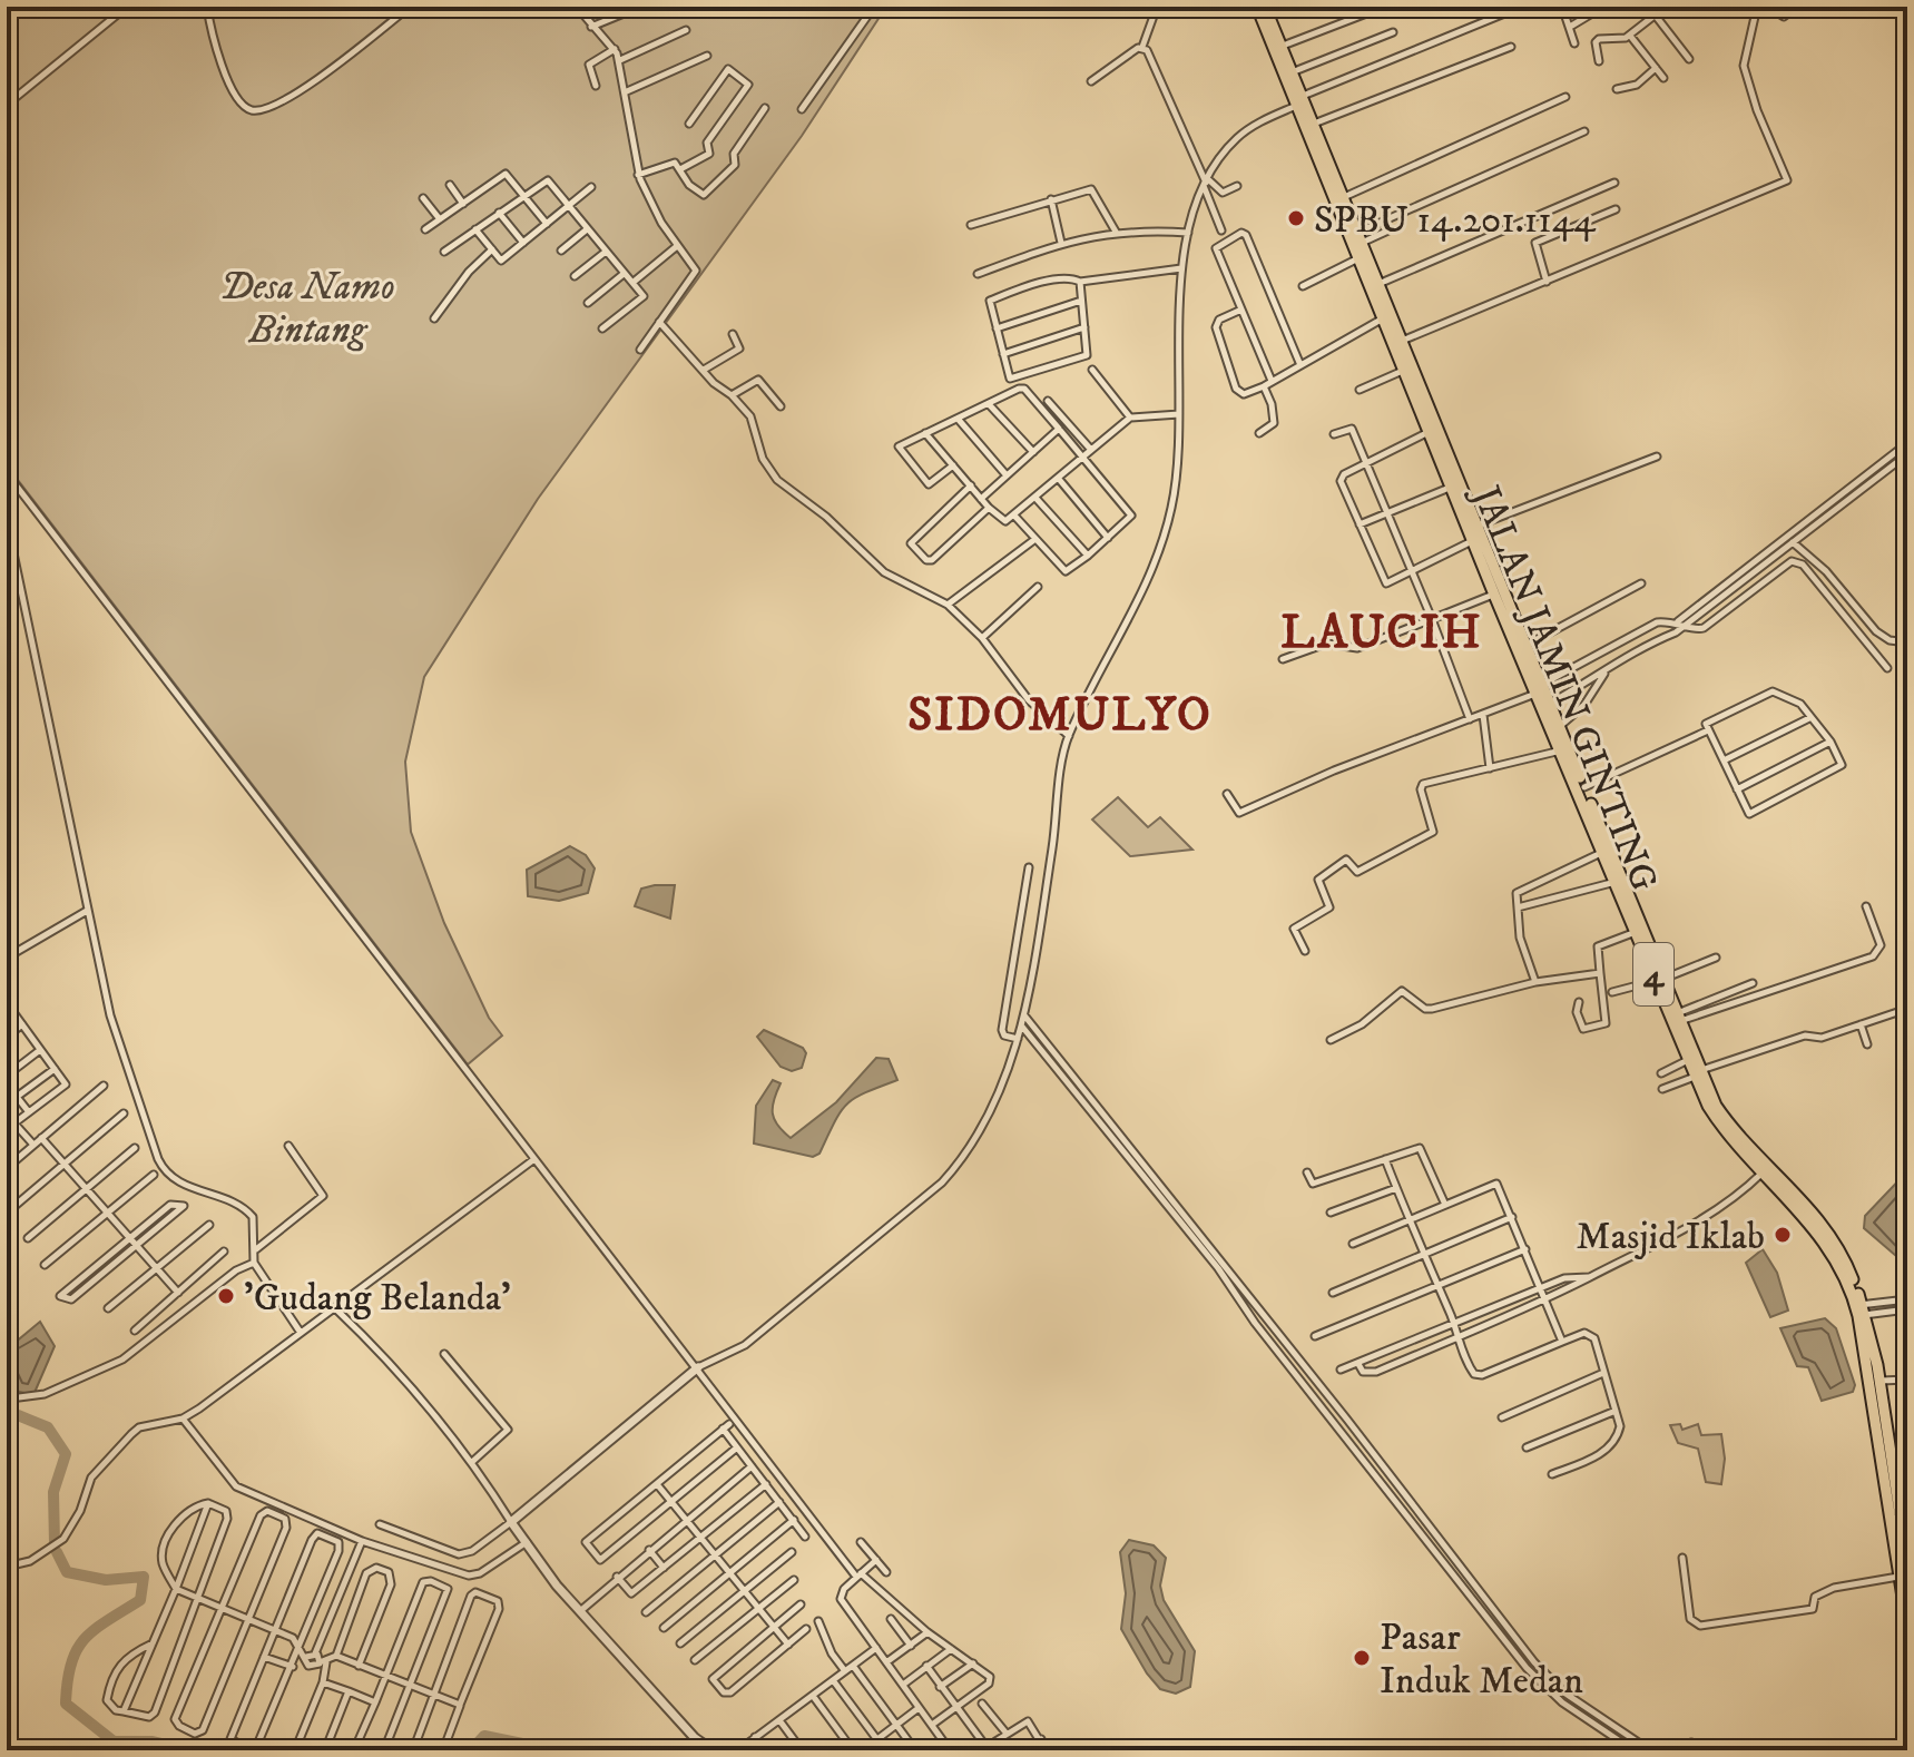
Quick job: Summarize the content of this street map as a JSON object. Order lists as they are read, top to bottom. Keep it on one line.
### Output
{"streets":{"highway":["JALAN JAMIN GINTING","4"]},"districts":["LAUCIH","SIDOMULYO"],"parks":["Desa Namo Bintang"],"places":["SPBU 14.201.1144","Masjid Iklab","'Gudang Belanda'","Pasar Induk Medan"]}
